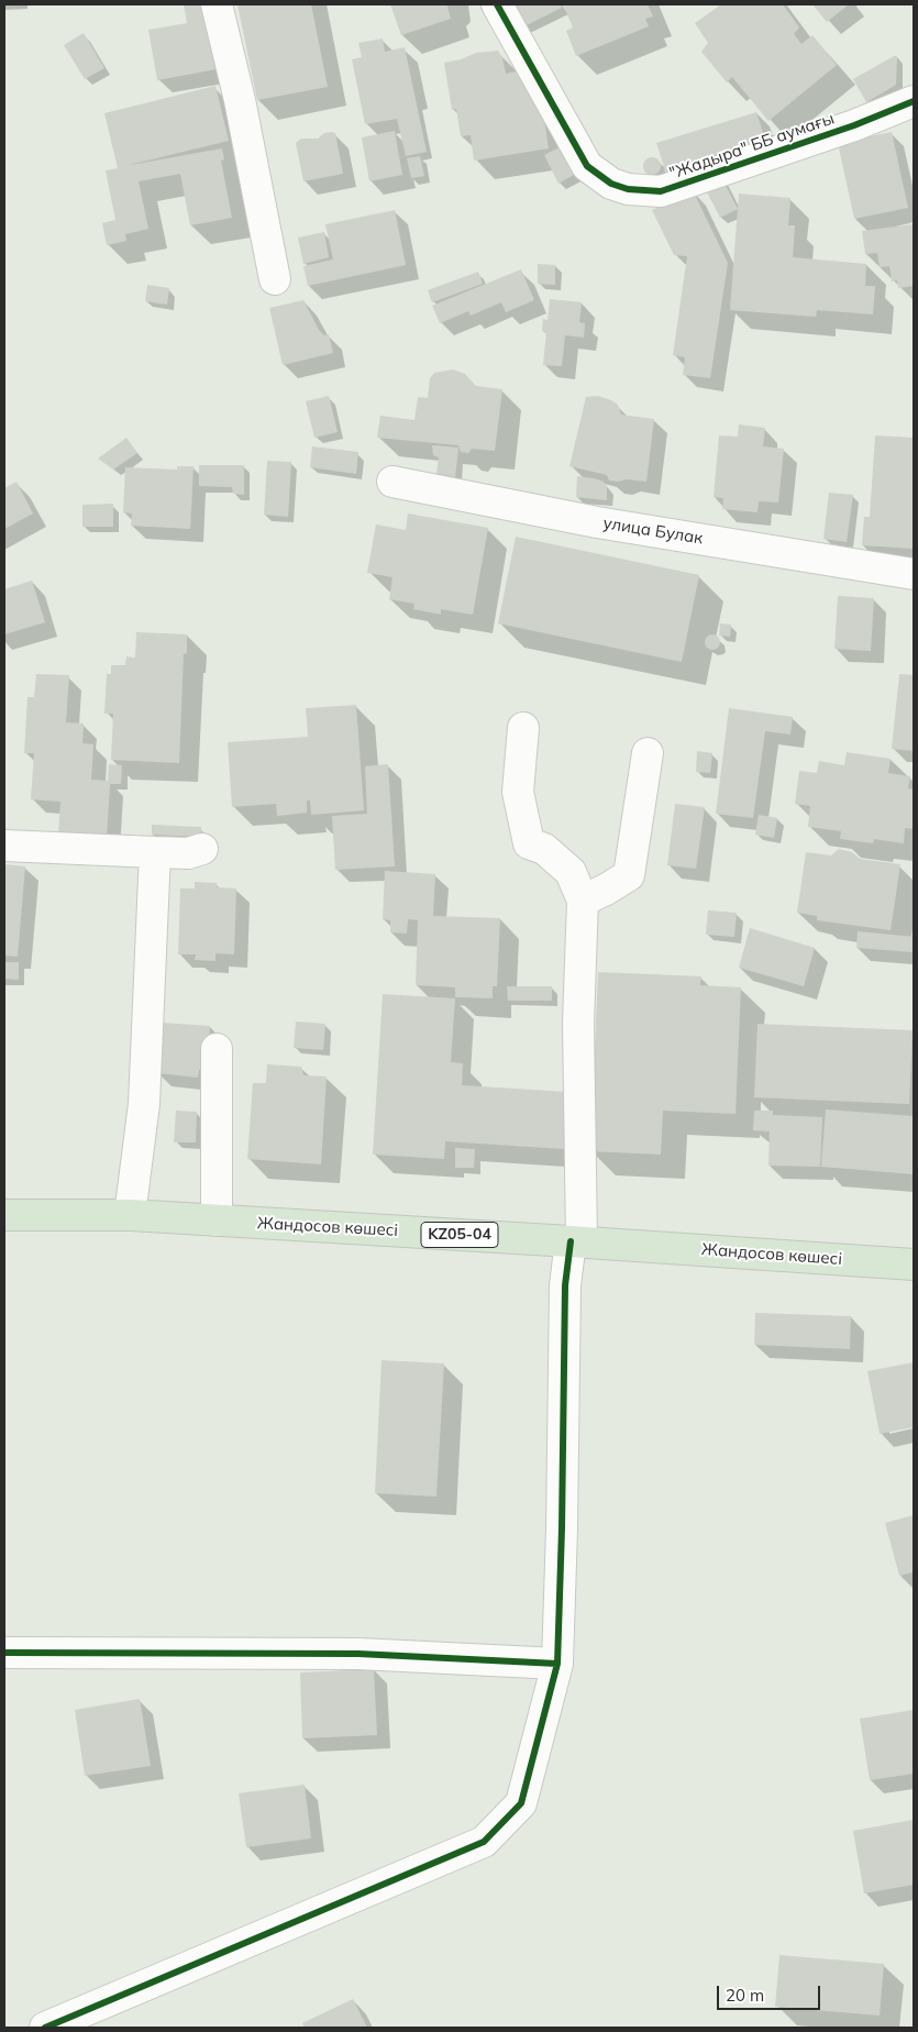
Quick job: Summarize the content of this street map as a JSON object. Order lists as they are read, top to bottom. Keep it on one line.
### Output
{"streets":{"main road":["Жандосов көшесі","KZ05-04"],"street":["\"Жадыра\" ББ аумағы","улица Булак"]},"scale_bar":"20 m"}
